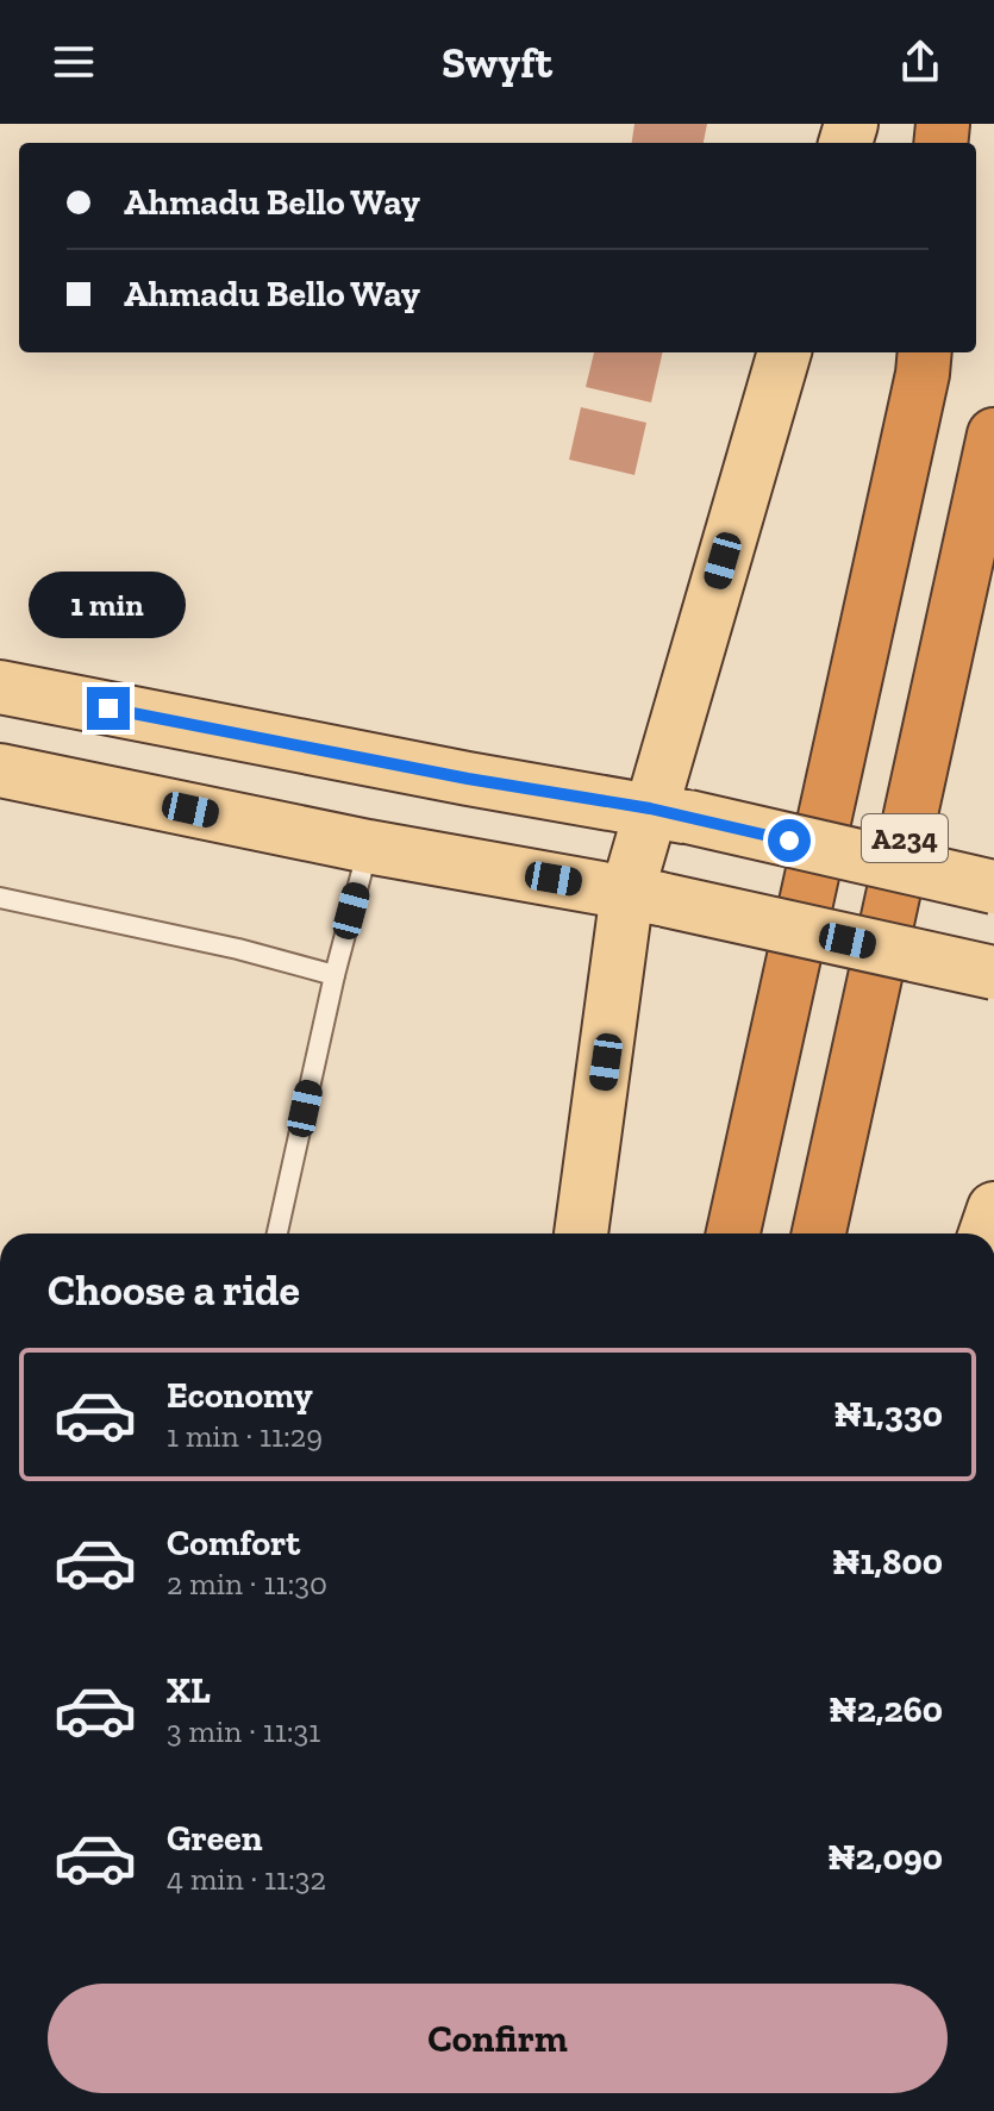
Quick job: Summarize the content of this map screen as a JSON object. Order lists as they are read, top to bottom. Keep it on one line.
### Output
{"streets":{"highway":["A234"]},"page":{"header":"Swyft","banner":["Ahmadu Bello Way","Ahmadu Bello Way"],"bubble":"1 min","heading":"Choose a ride","list":[{"name":"Economy","note":"1 min · 11:29","value":"₦1,330"},{"name":"Comfort","note":"2 min · 11:30","value":"₦1,800"},{"name":"XL","note":"3 min · 11:31","value":"₦2,260"},{"name":"Green","note":"4 min · 11:32","value":"₦2,090"}],"buttons":"Confirm"}}
